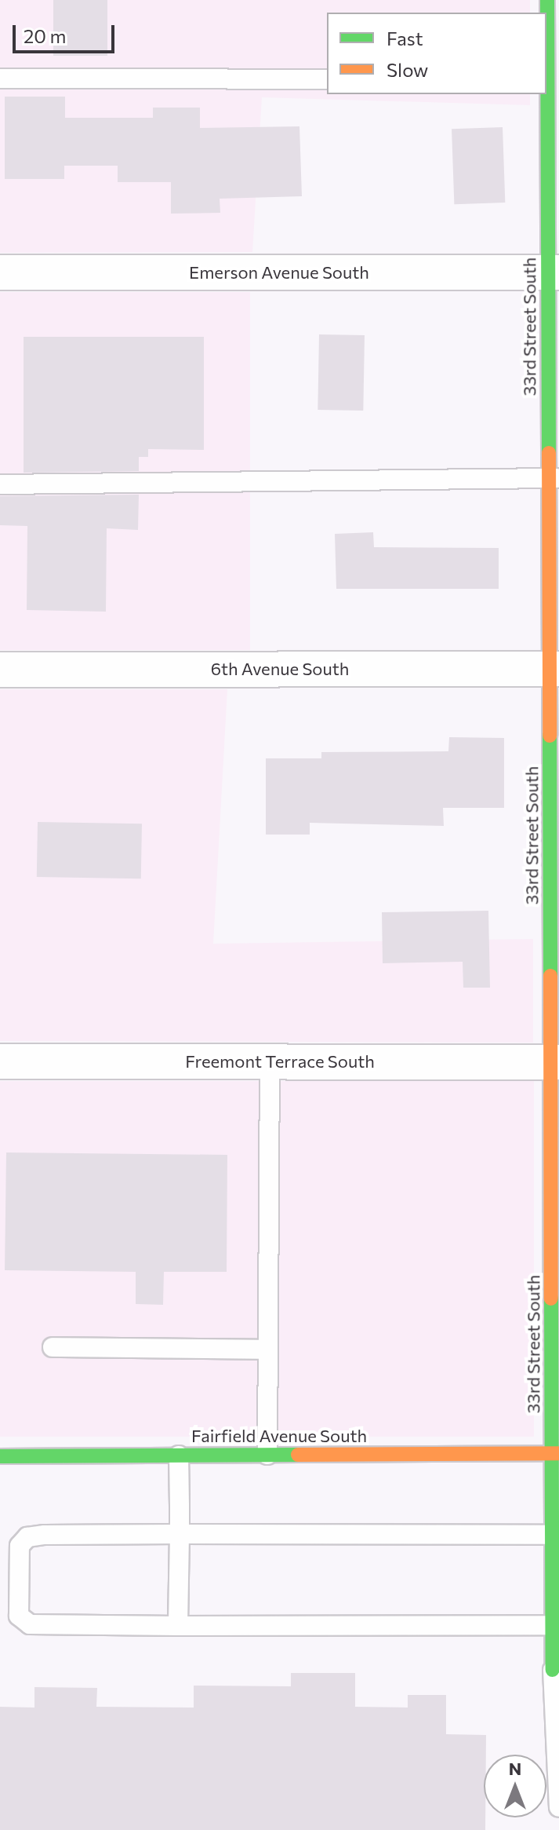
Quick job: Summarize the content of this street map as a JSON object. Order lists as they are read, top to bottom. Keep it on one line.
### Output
{"streets":{"street":["Emerson Avenue South","33rd Street South","6th Avenue South","Freemont Terrace South","Fairfield Avenue South"]},"crossings":[["Emerson Avenue South","33rd Street South"],["33rd Street South","6th Avenue South"],["33rd Street South","Freemont Terrace South"],["33rd Street South","Fairfield Avenue South"]],"legend":["Fast","Slow"],"scale_bar":"20 m","north":"top"}
